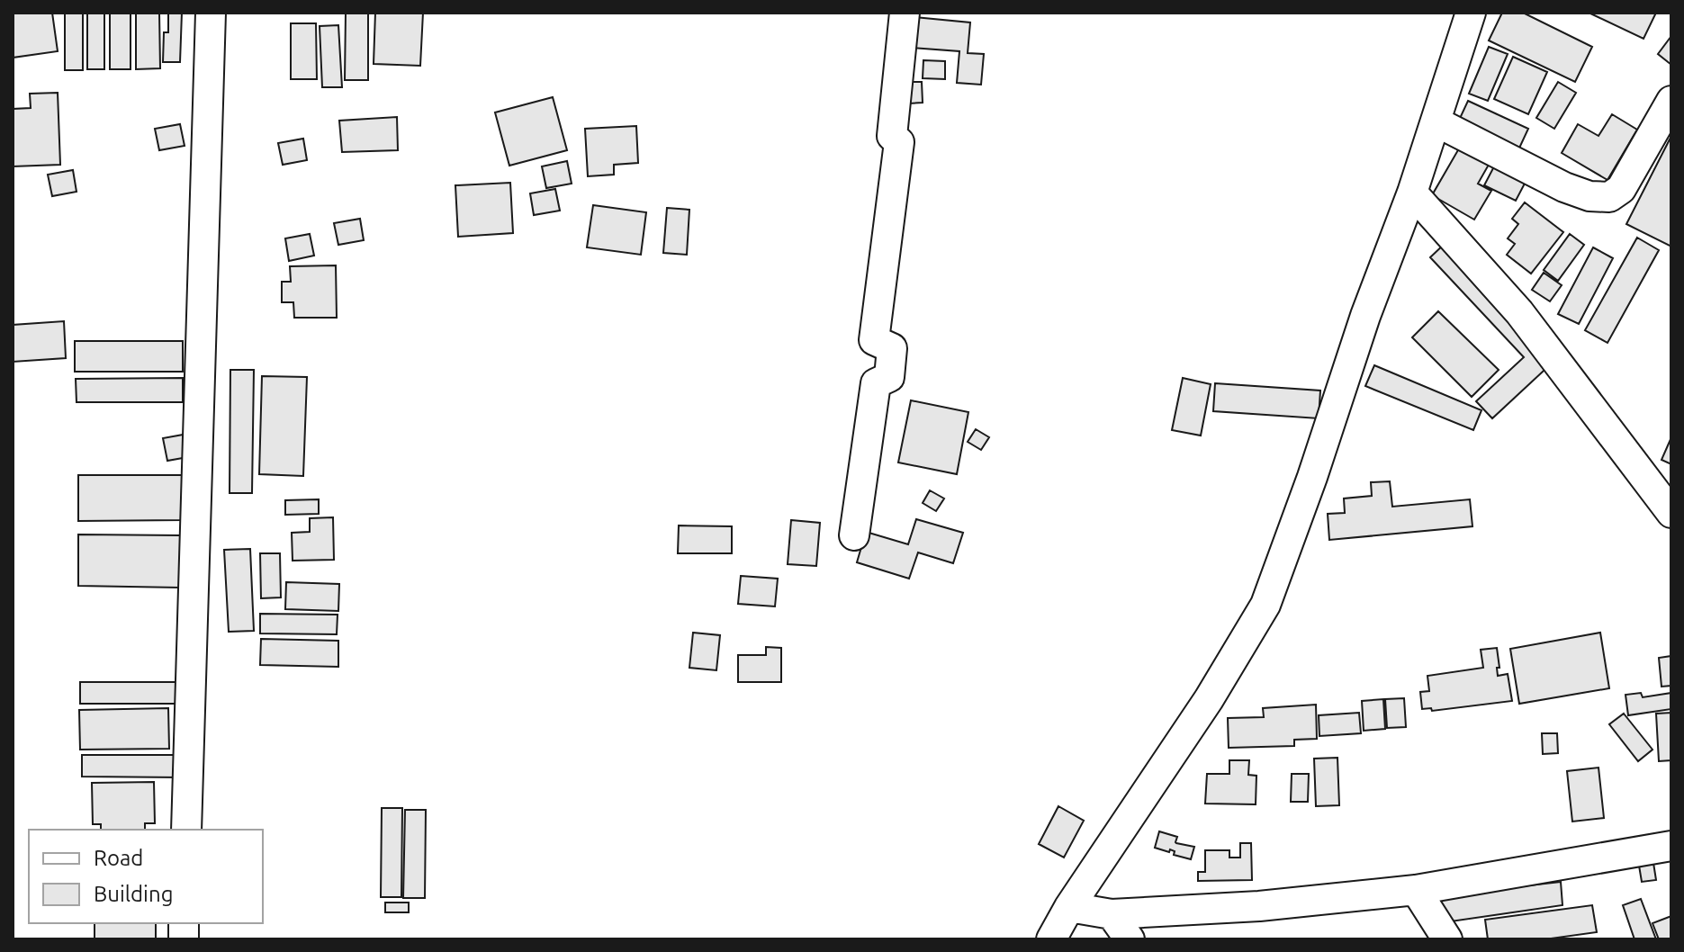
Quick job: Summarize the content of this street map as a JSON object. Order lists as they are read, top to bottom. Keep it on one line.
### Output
{"legend":["Road","Building"]}
